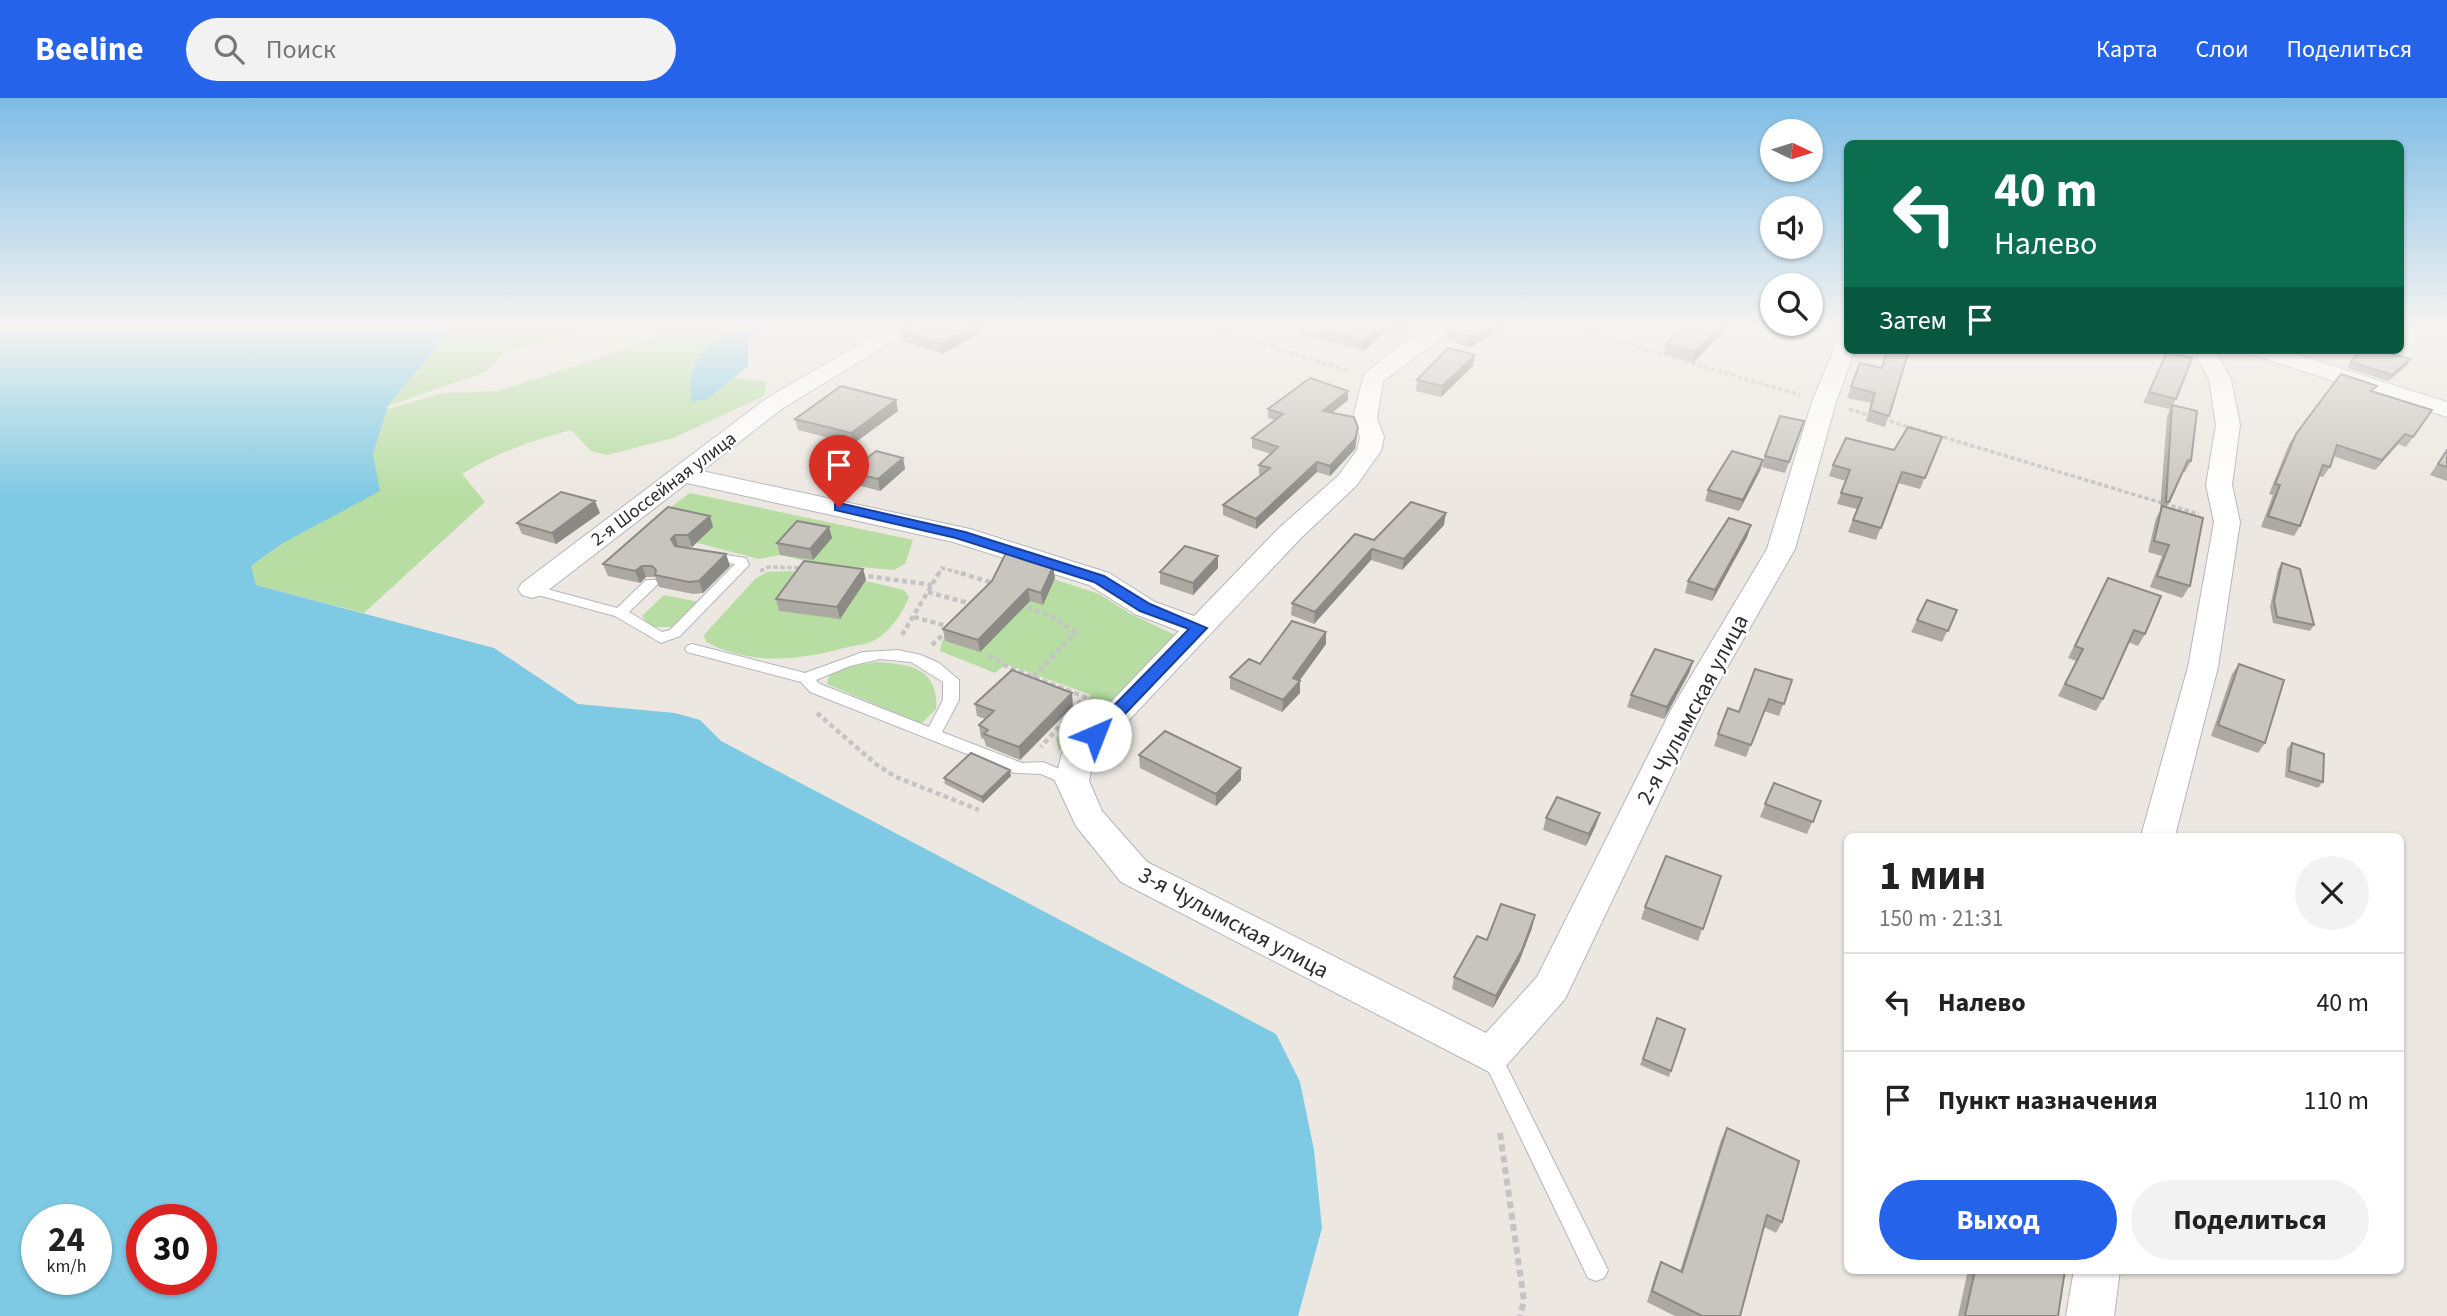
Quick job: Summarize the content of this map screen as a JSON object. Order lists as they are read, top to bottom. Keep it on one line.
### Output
{"streets":{"street":["2-я Шоссейная улица","2-я Чулымская улица","3-я Чулымская улица"]},"crossings":[["2-я Чулымская улица","3-я Чулымская улица"]],"north":"right","page":{"header":"Beeline","search":"Поиск","nav":["Карта","Слои","Поделиться"],"turn":["40 m","Налево"],"then":"Затем","heading":["1 мин","150 m · 21:31"],"list":[{"name":"Налево","value":"40 m"},{"name":"Пункт назначения","value":"110 m"}],"buttons":["Выход","Поделиться"],"speed":"24 km/h","limit":"30"}}
